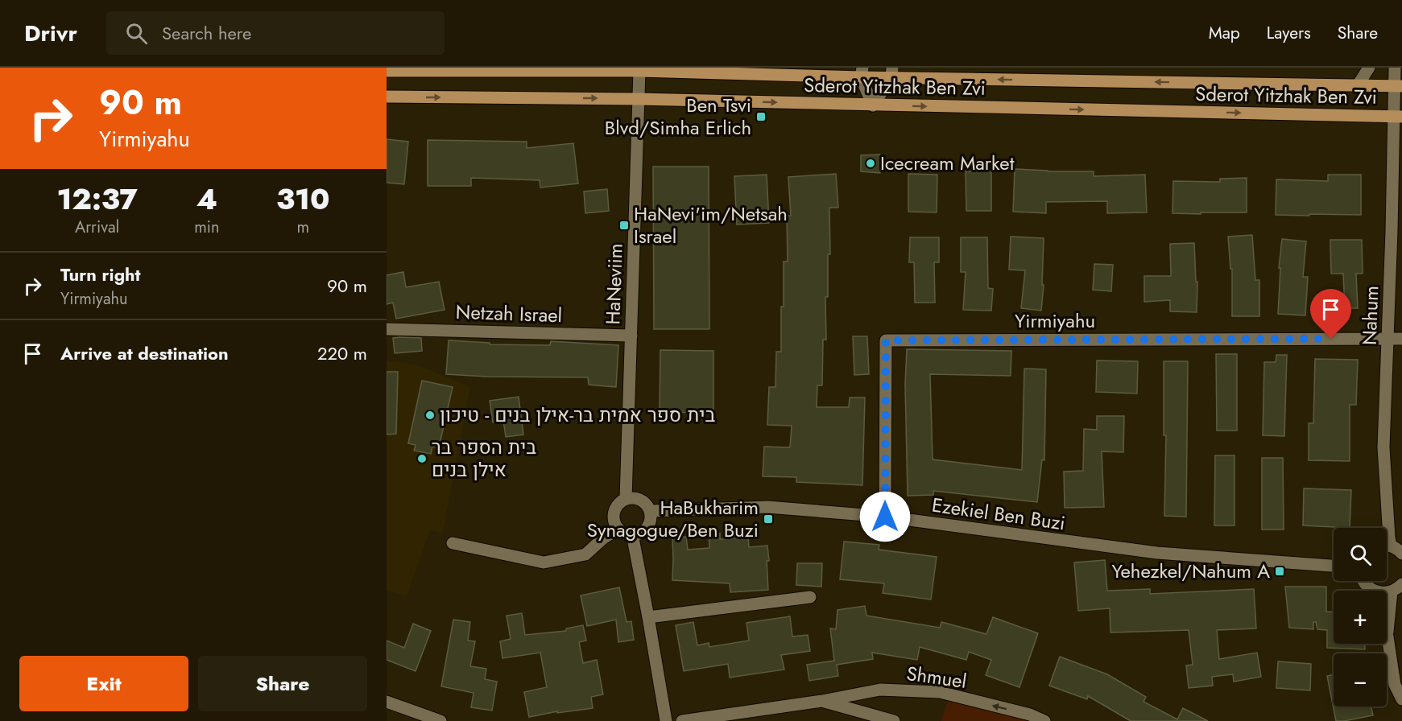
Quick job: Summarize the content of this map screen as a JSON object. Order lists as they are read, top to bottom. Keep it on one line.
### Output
{"streets":{"main road":["Sderot Yitzhak Ben Zvi"],"street":["HaNeviim","Netzah Israel","Nahum","Yirmiyahu","Ezekiel Ben Buzi","Shmuel"]},"crossings":[["Sderot Yitzhak Ben Zvi","HaNeviim"],["Sderot Yitzhak Ben Zvi","Nahum"],["HaNeviim","Netzah Israel"],["HaNeviim","Ezekiel Ben Buzi"],["Nahum","Yirmiyahu"],["Yirmiyahu","Ezekiel Ben Buzi"]],"places":{"transit":["Ben Tsvi Blvd/Simha Erlich","HaNevi'im/Netsah Israel","HaBukharim Synagogue/Ben Buzi","Yehezkel/Nahum A"],"other":["Icecream Market","בית ספר אמית בר-אילן בנים - טיכון","בית הספר בר אילן בנים"]},"page":{"header":"Drivr","search":"Search here","nav":["Map","Layers","Share"],"turn":["90 m","Yirmiyahu"],"eta":["12:37","Arrival","4","min","310","m"],"list":[{"name":"Turn right","note":"Yirmiyahu","value":"90 m"},{"name":"Arrive at destination","value":"220 m"}],"map_buttons":["+","−"],"buttons":["Exit","Share"]}}
